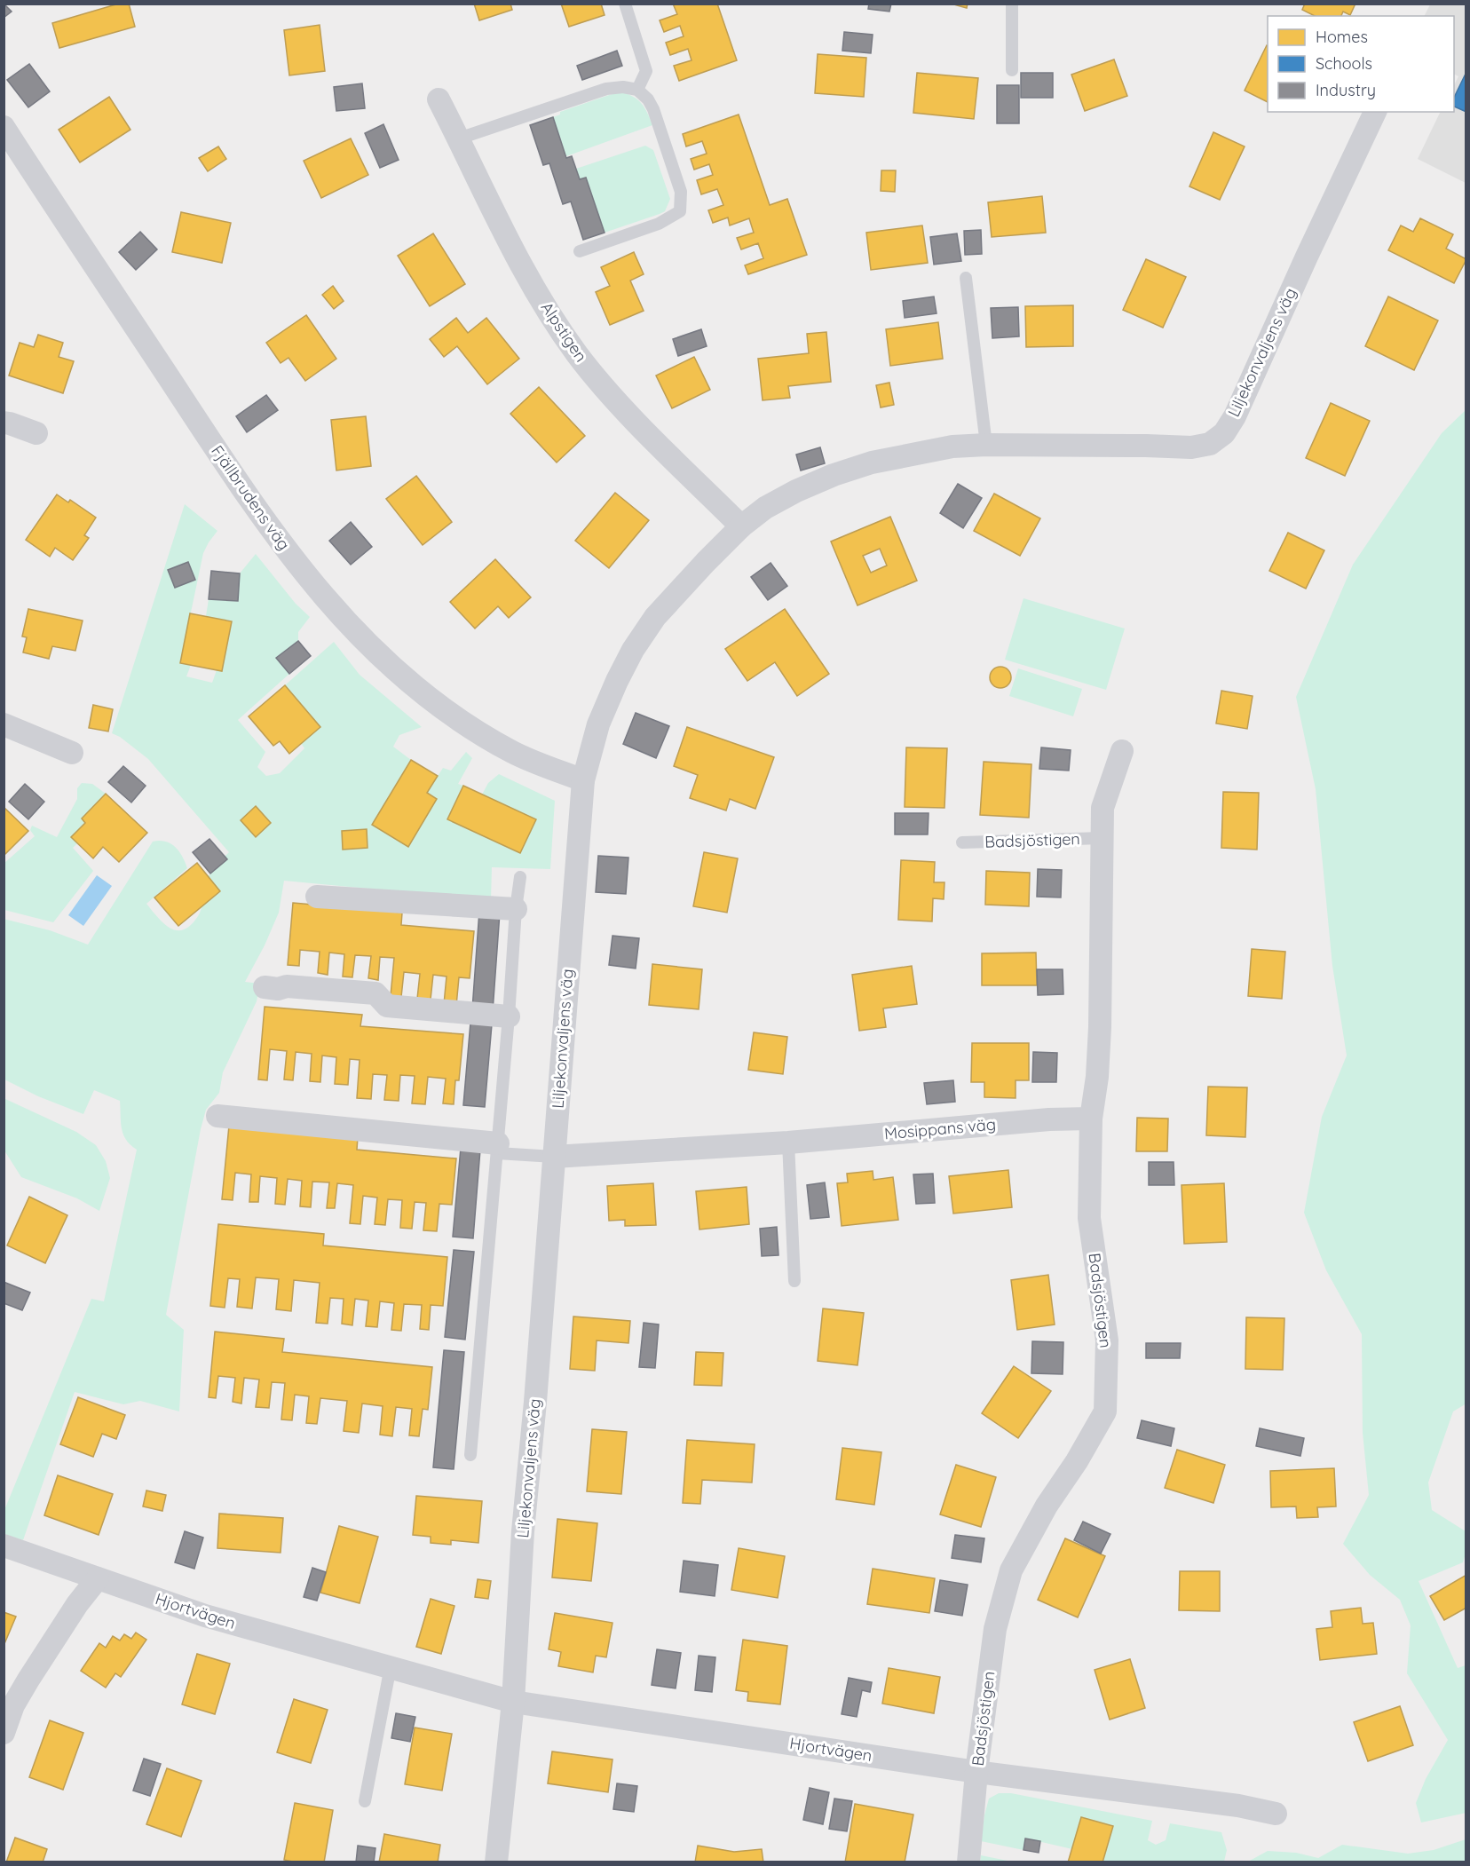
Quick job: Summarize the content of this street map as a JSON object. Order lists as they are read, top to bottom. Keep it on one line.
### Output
{"streets":{"street":["Alpstigen","Liljekonvaljens väg","Fjällbrudens väg","Badsjöstigen","Mosippans väg","Hjortvägen"]},"crossings":[["Alpstigen","Liljekonvaljens väg"],["Liljekonvaljens väg","Fjällbrudens väg"],["Liljekonvaljens väg","Mosippans väg"],["Liljekonvaljens väg","Hjortvägen"],["Badsjöstigen","Mosippans väg"],["Badsjöstigen","Hjortvägen"]],"legend":["Homes","Schools","Industry"]}
